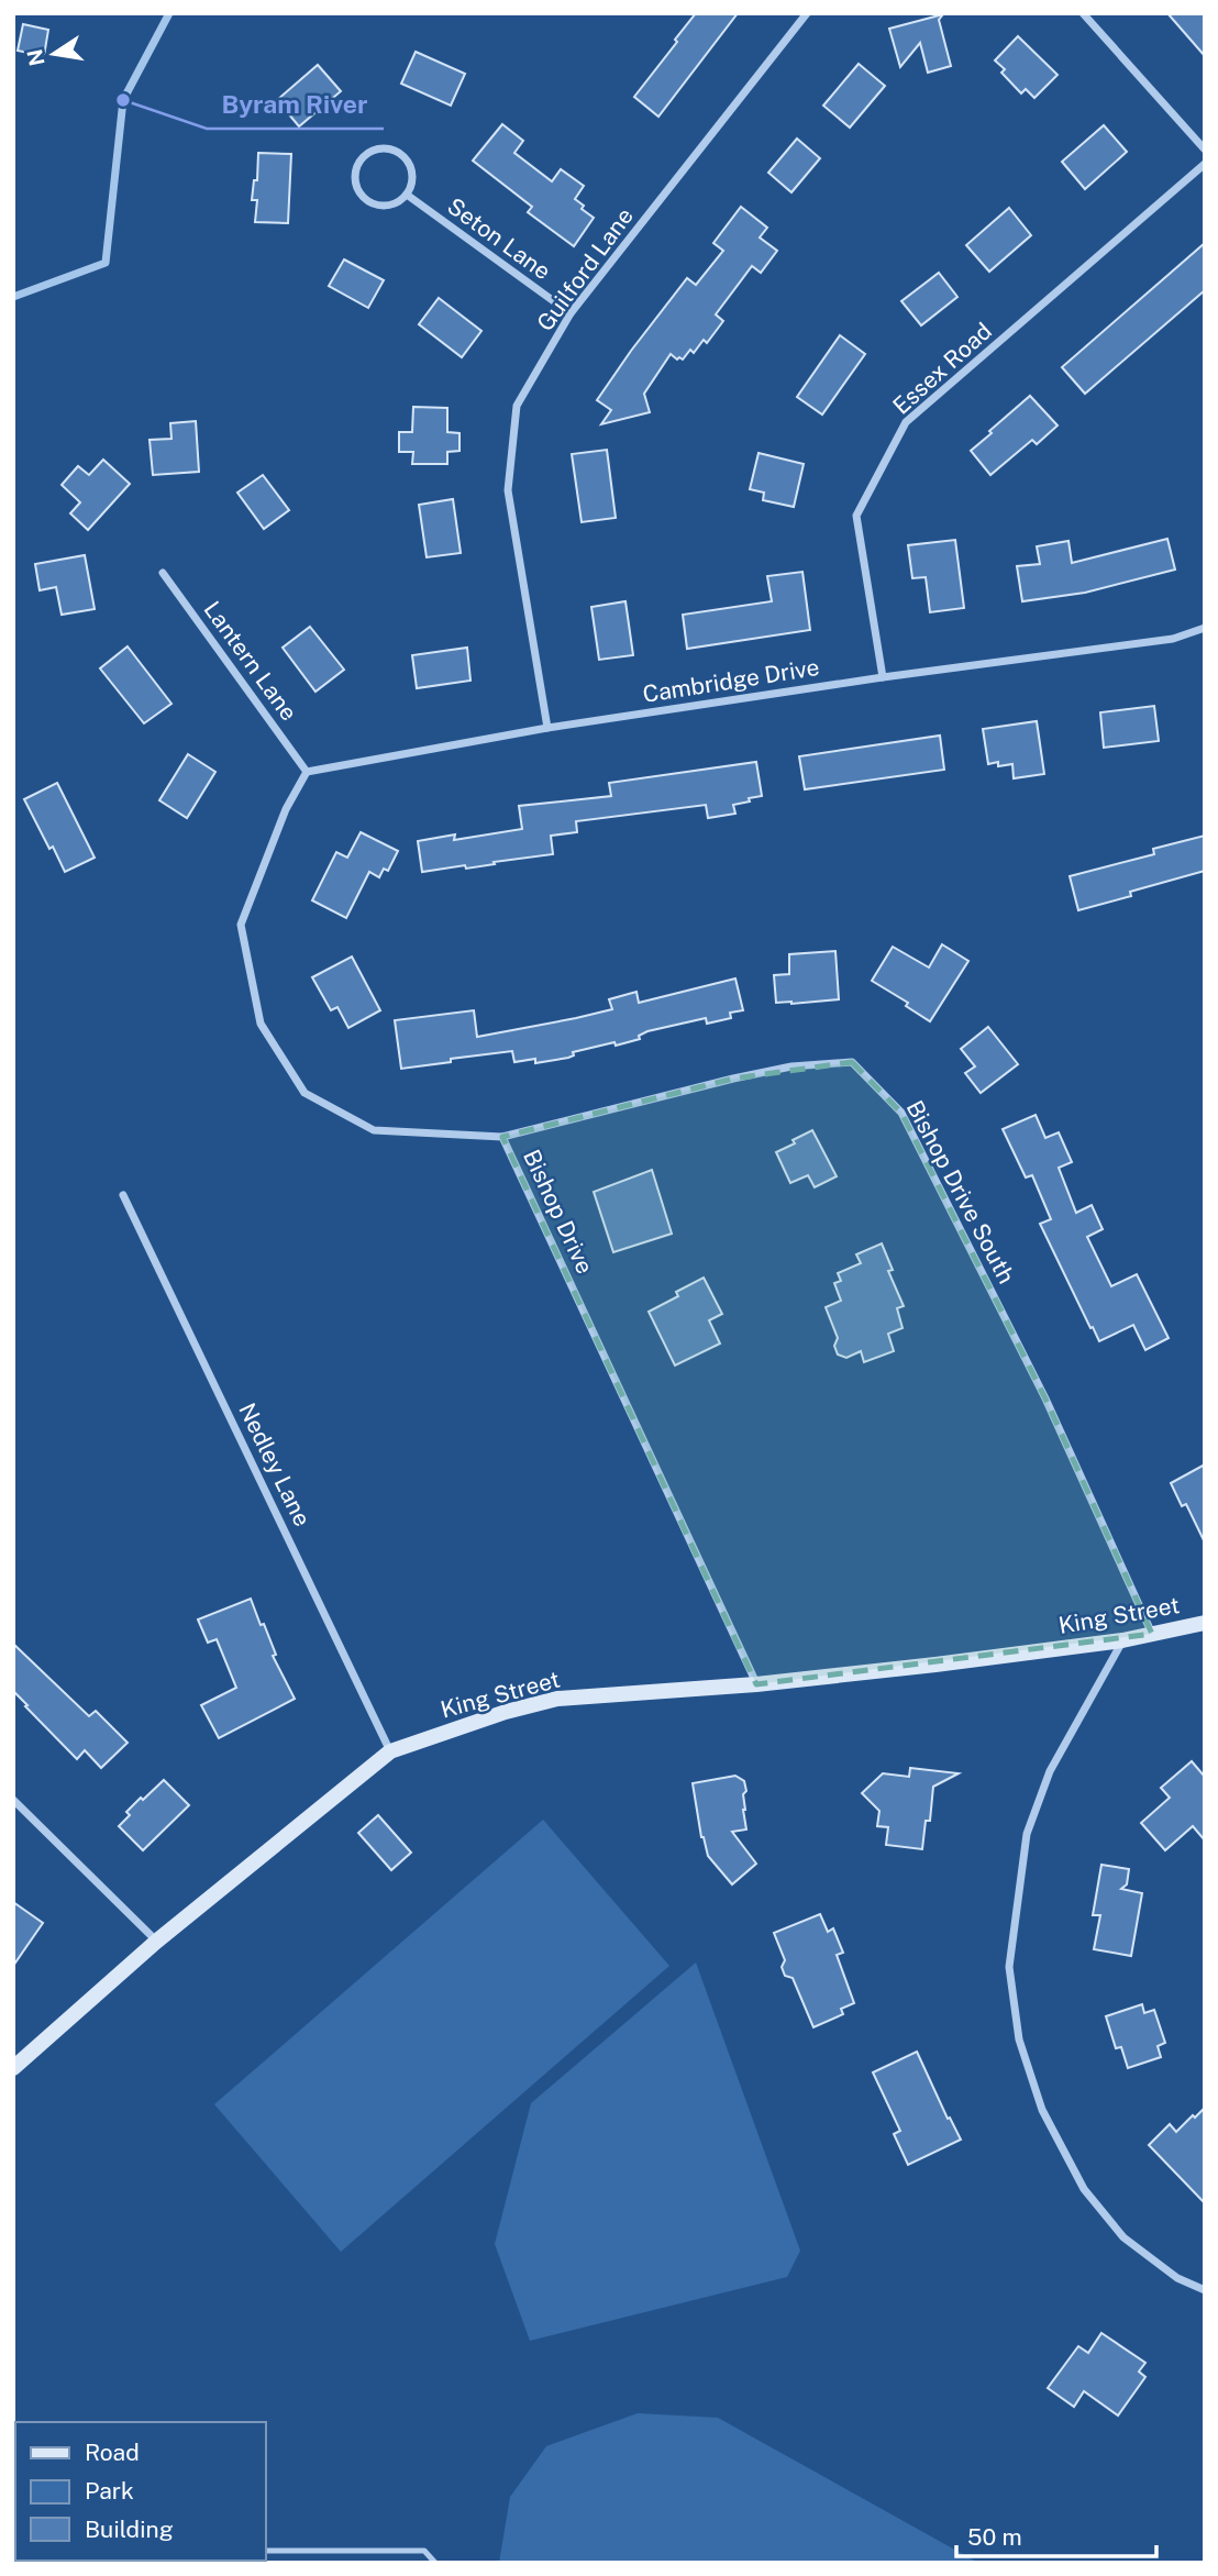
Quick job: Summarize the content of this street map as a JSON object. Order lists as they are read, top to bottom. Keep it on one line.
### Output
{"streets":{"main road":["King Street"],"street":["Seton Lane","Guilford Lane","Essex Road","Lantern Lane","Cambridge Drive","Bishop Drive South","Bishop Drive","Nedley Lane"]},"crossings":[["Seton Lane","Guilford Lane"],["Guilford Lane","Cambridge Drive"],["Essex Road","Cambridge Drive"],["Lantern Lane","Cambridge Drive"],["Lantern Lane","Bishop Drive"],["Cambridge Drive","Bishop Drive"],["Bishop Drive South","Bishop Drive"],["Bishop Drive South","King Street"],["Bishop Drive","King Street"],["Nedley Lane","King Street"]],"places":["Byram River"],"legend":["Road","Park","Building"],"scale_bar":"50 m","north":"left"}
